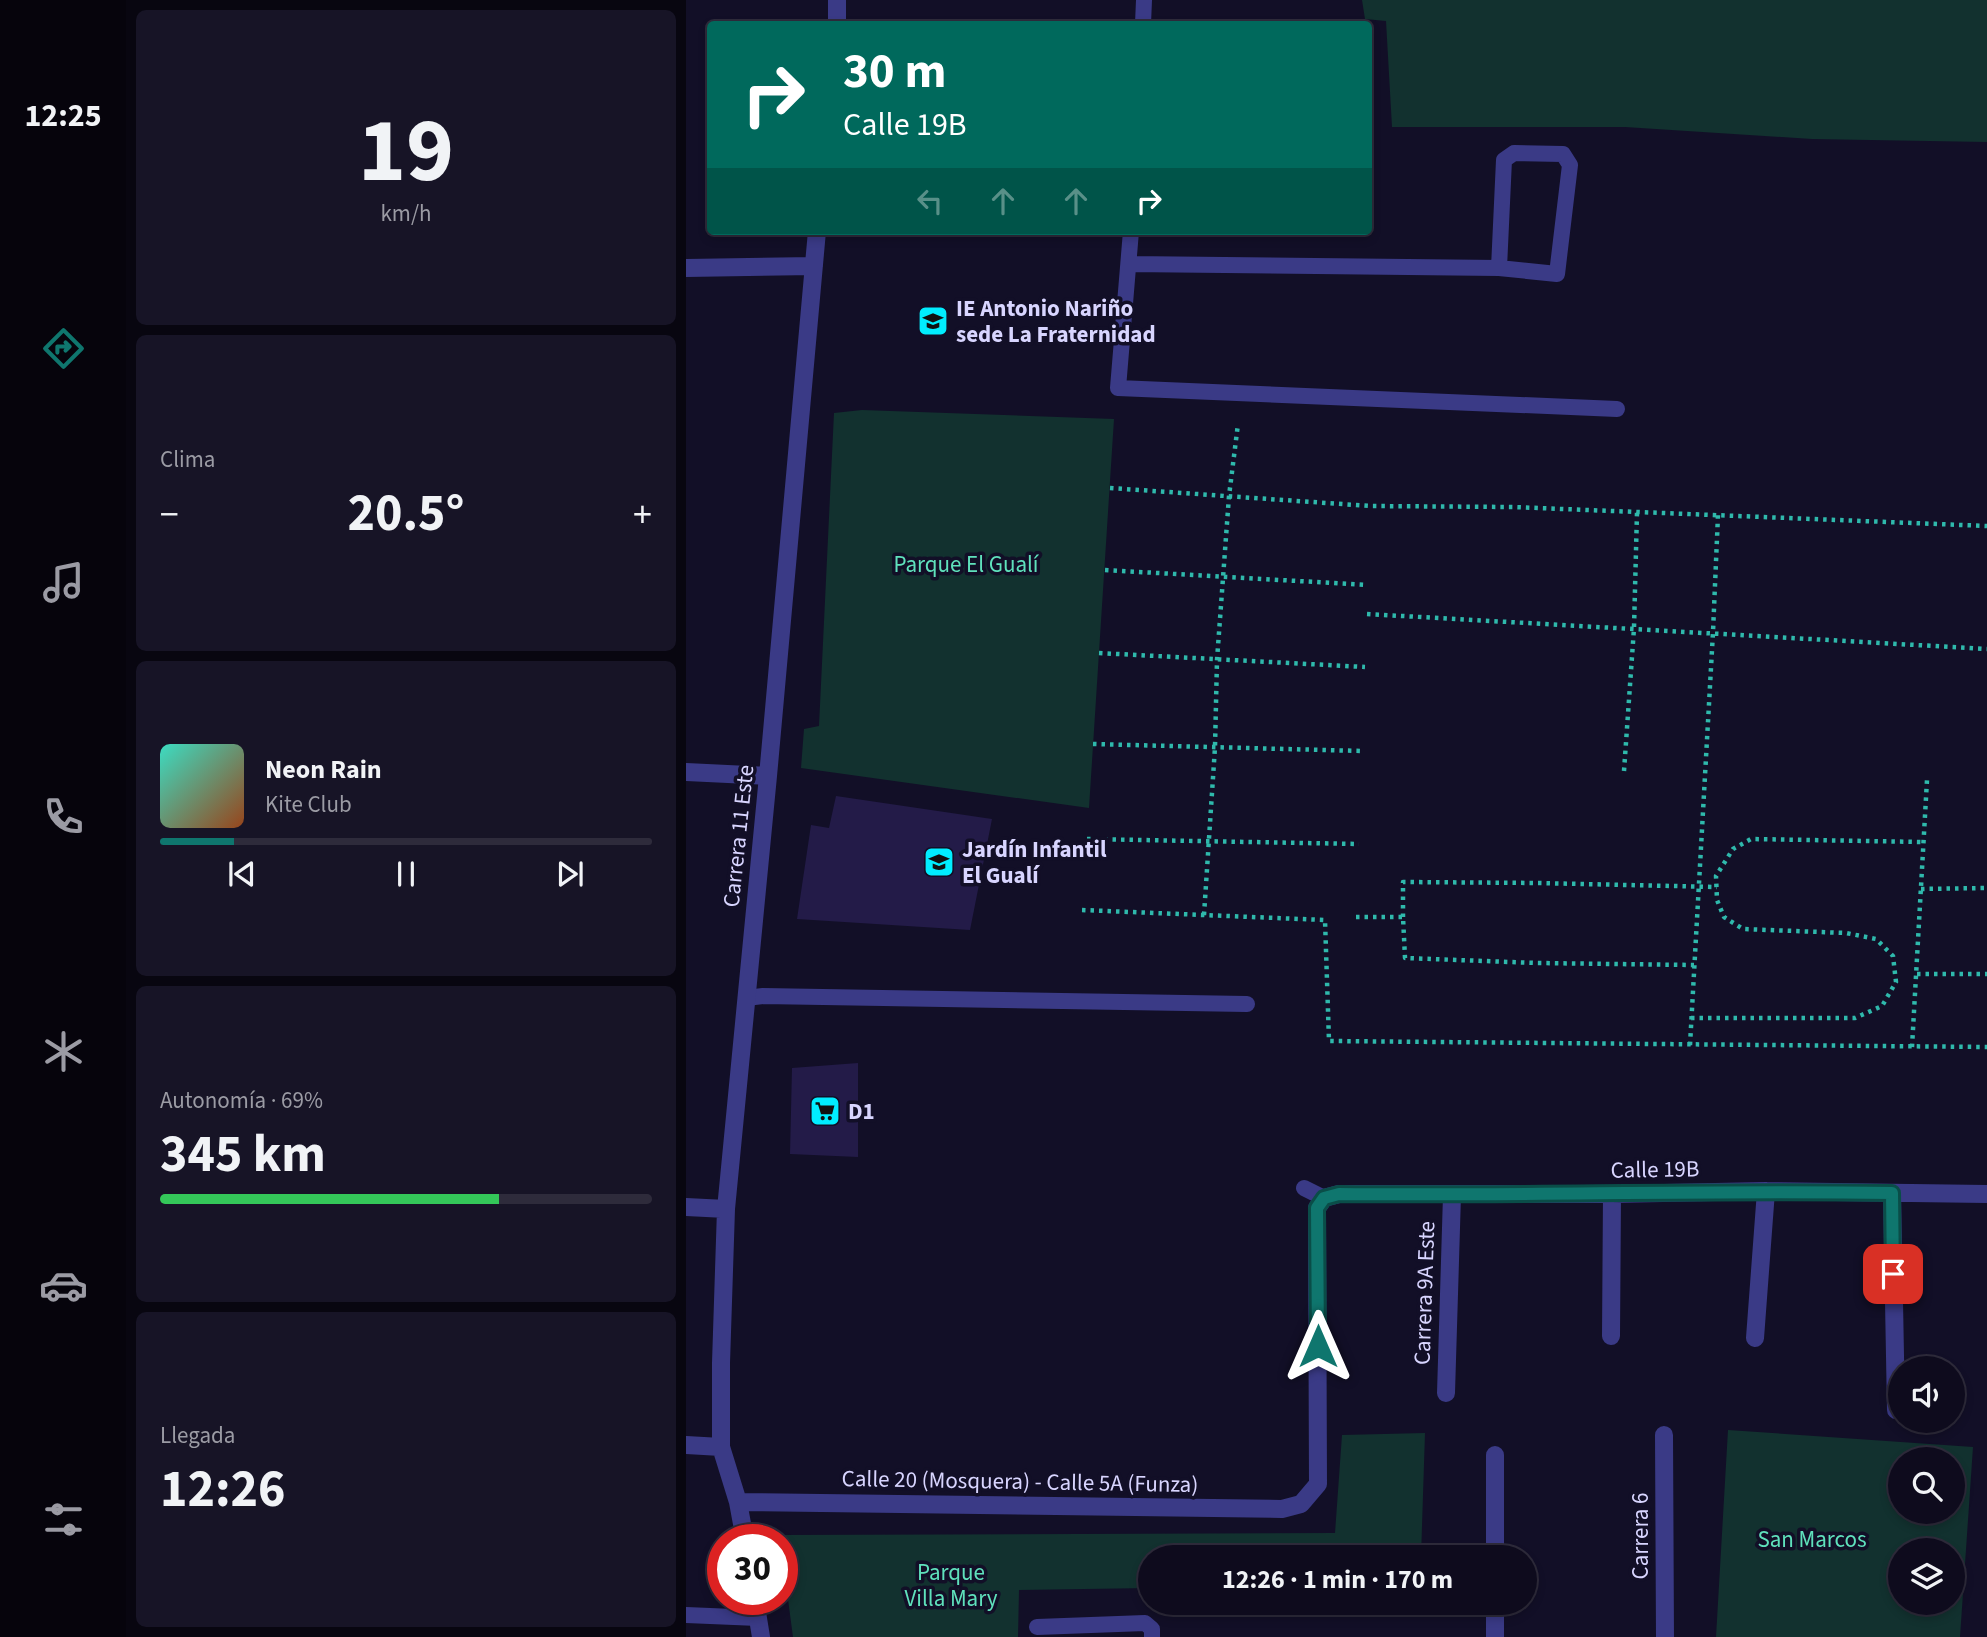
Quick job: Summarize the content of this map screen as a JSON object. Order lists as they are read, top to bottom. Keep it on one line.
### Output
{"streets":{"street":["Carrera 11 Este","Calle 19B","Carrera 9A Este","Calle 20 (Mosquera) - Calle 5A (Funza)","Carrera 6"]},"crossings":[["Carrera 11 Este","Calle 20 (Mosquera) - Calle 5A (Funza)"],["Calle 19B","Carrera 9A Este"],["Calle 19B","Calle 20 (Mosquera) - Calle 5A (Funza)"]],"parks":["Parque El Gualí","San Marcos","Parque Villa Mary"],"places":{"school or university":["IE Antonio Nariño sede La Fraternidad","Jardín Infantil El Gualí"],"supermarket":["D1"]},"page":{"tabs":"12:25","tile":[["19","km/h"],"Clima",["Autonomía · 69%","345 km"],["Llegada","12:26"]],"turn":["30 m","Calle 19B"],"heat":["−","20.5°","+"],"song":["Neon Rain","Kite Club"],"limit":"30","trip":"12:26 · 1 min · 170 m"}}
